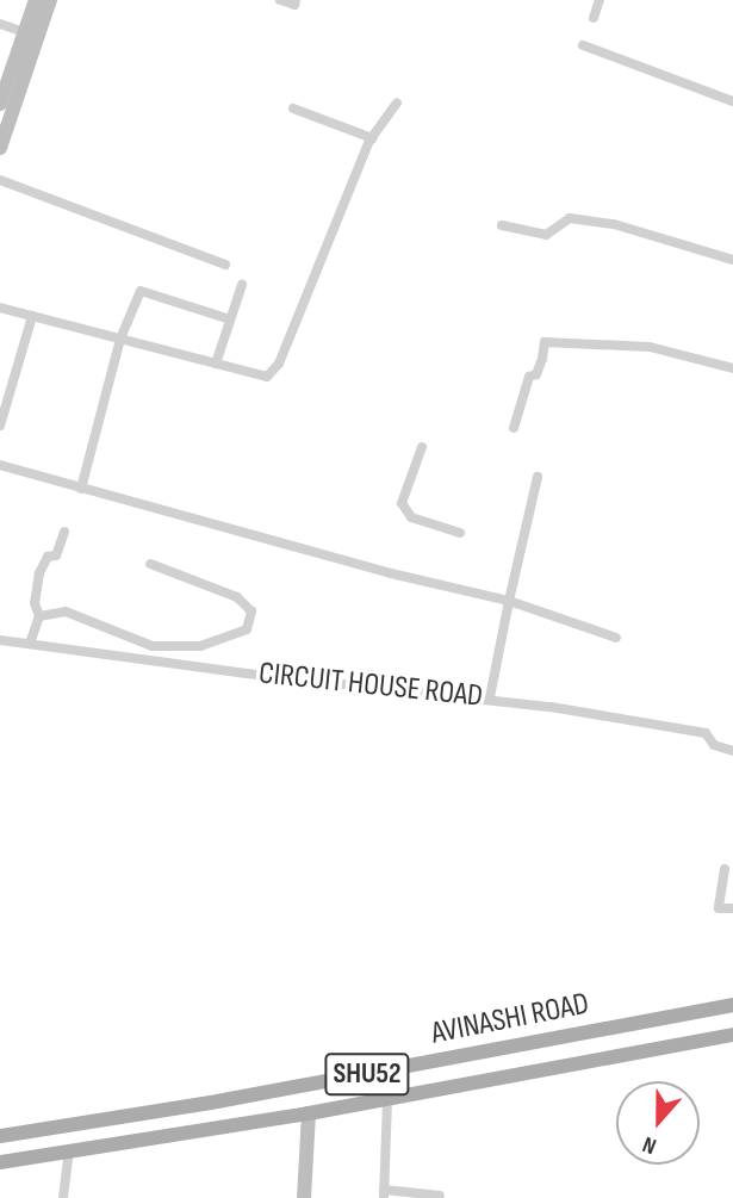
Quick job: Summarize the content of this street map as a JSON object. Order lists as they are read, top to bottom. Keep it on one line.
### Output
{"streets":{"main road":["AVINASHI ROAD","SHU52"],"street":["CIRCUIT HOUSE ROAD"]},"north":"bottom"}
